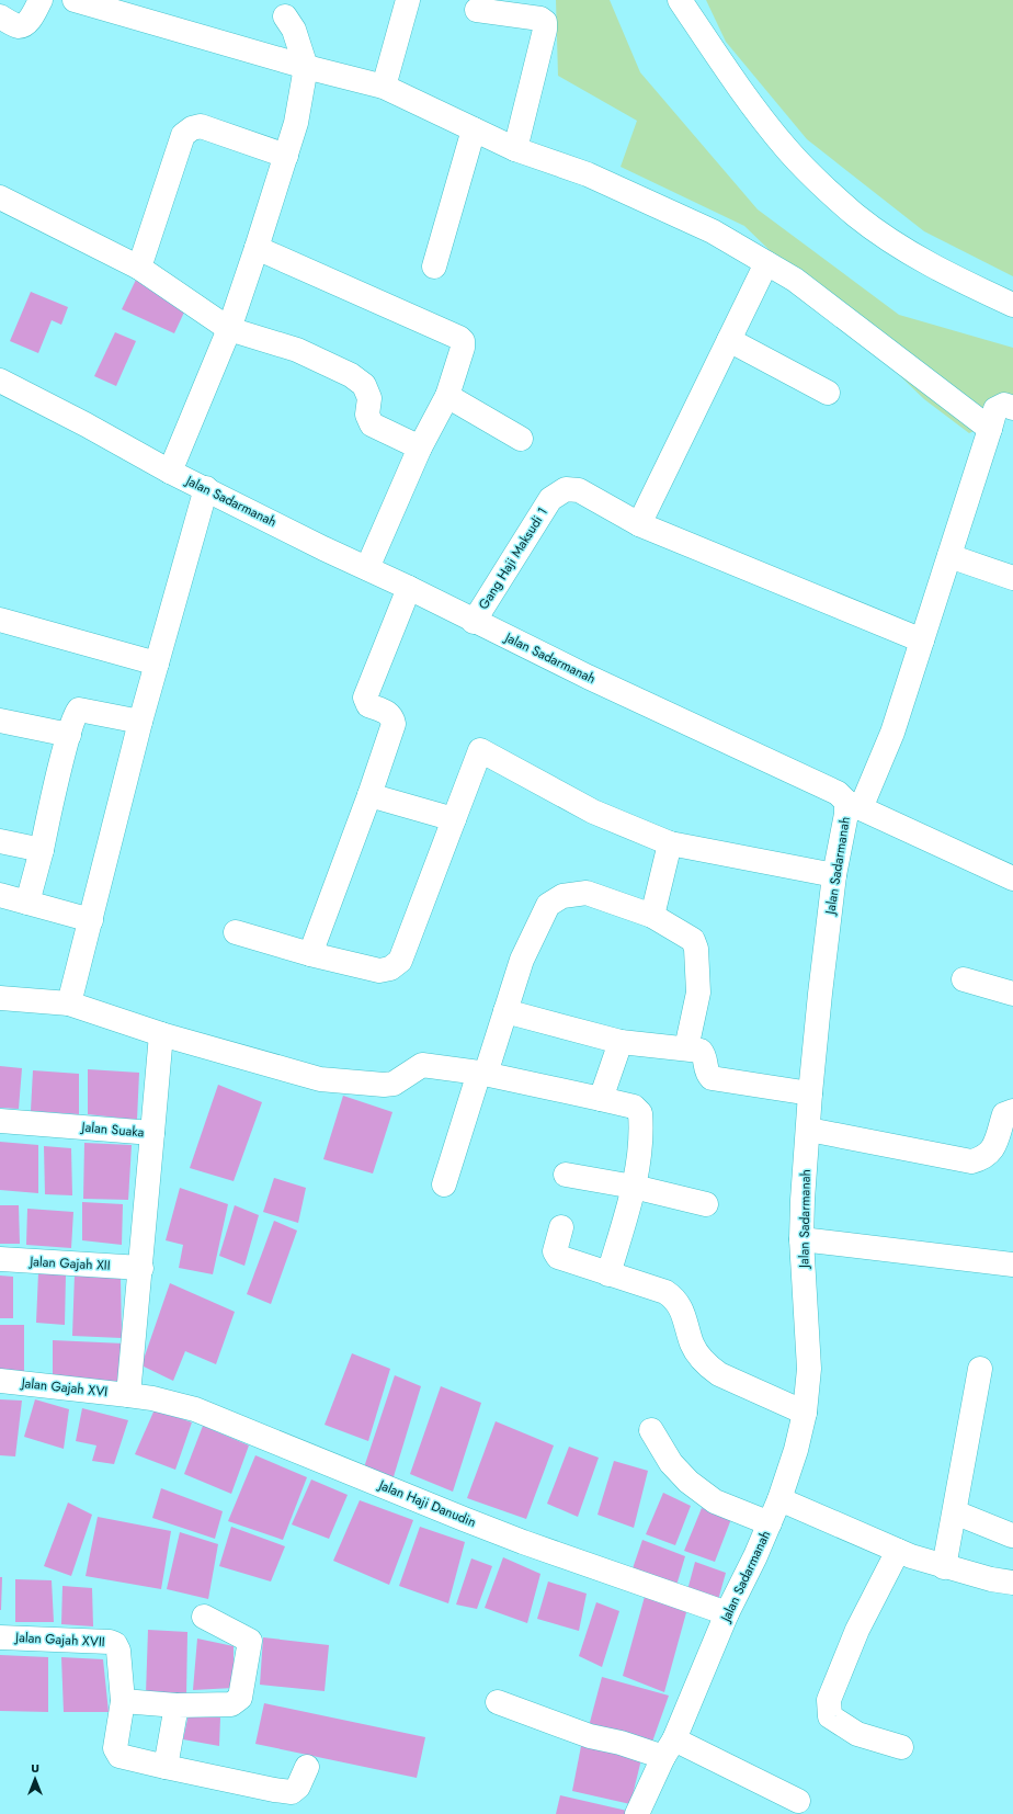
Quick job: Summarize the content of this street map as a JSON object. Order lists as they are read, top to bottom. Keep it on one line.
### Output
{"streets":{"main road":["Jalan Sadarmanah","Gang Haji Maksudi 1","Jalan Suaka","Jalan Gajah XII","Jalan Gajah XVI","Jalan Haji Danudin","Jalan Gajah XVII"]},"crossings":[["Jalan Sadarmanah","Gang Haji Maksudi 1"],["Jalan Sadarmanah","Jalan Haji Danudin"],["Jalan Gajah XVI","Jalan Haji Danudin"]],"north":"top"}
